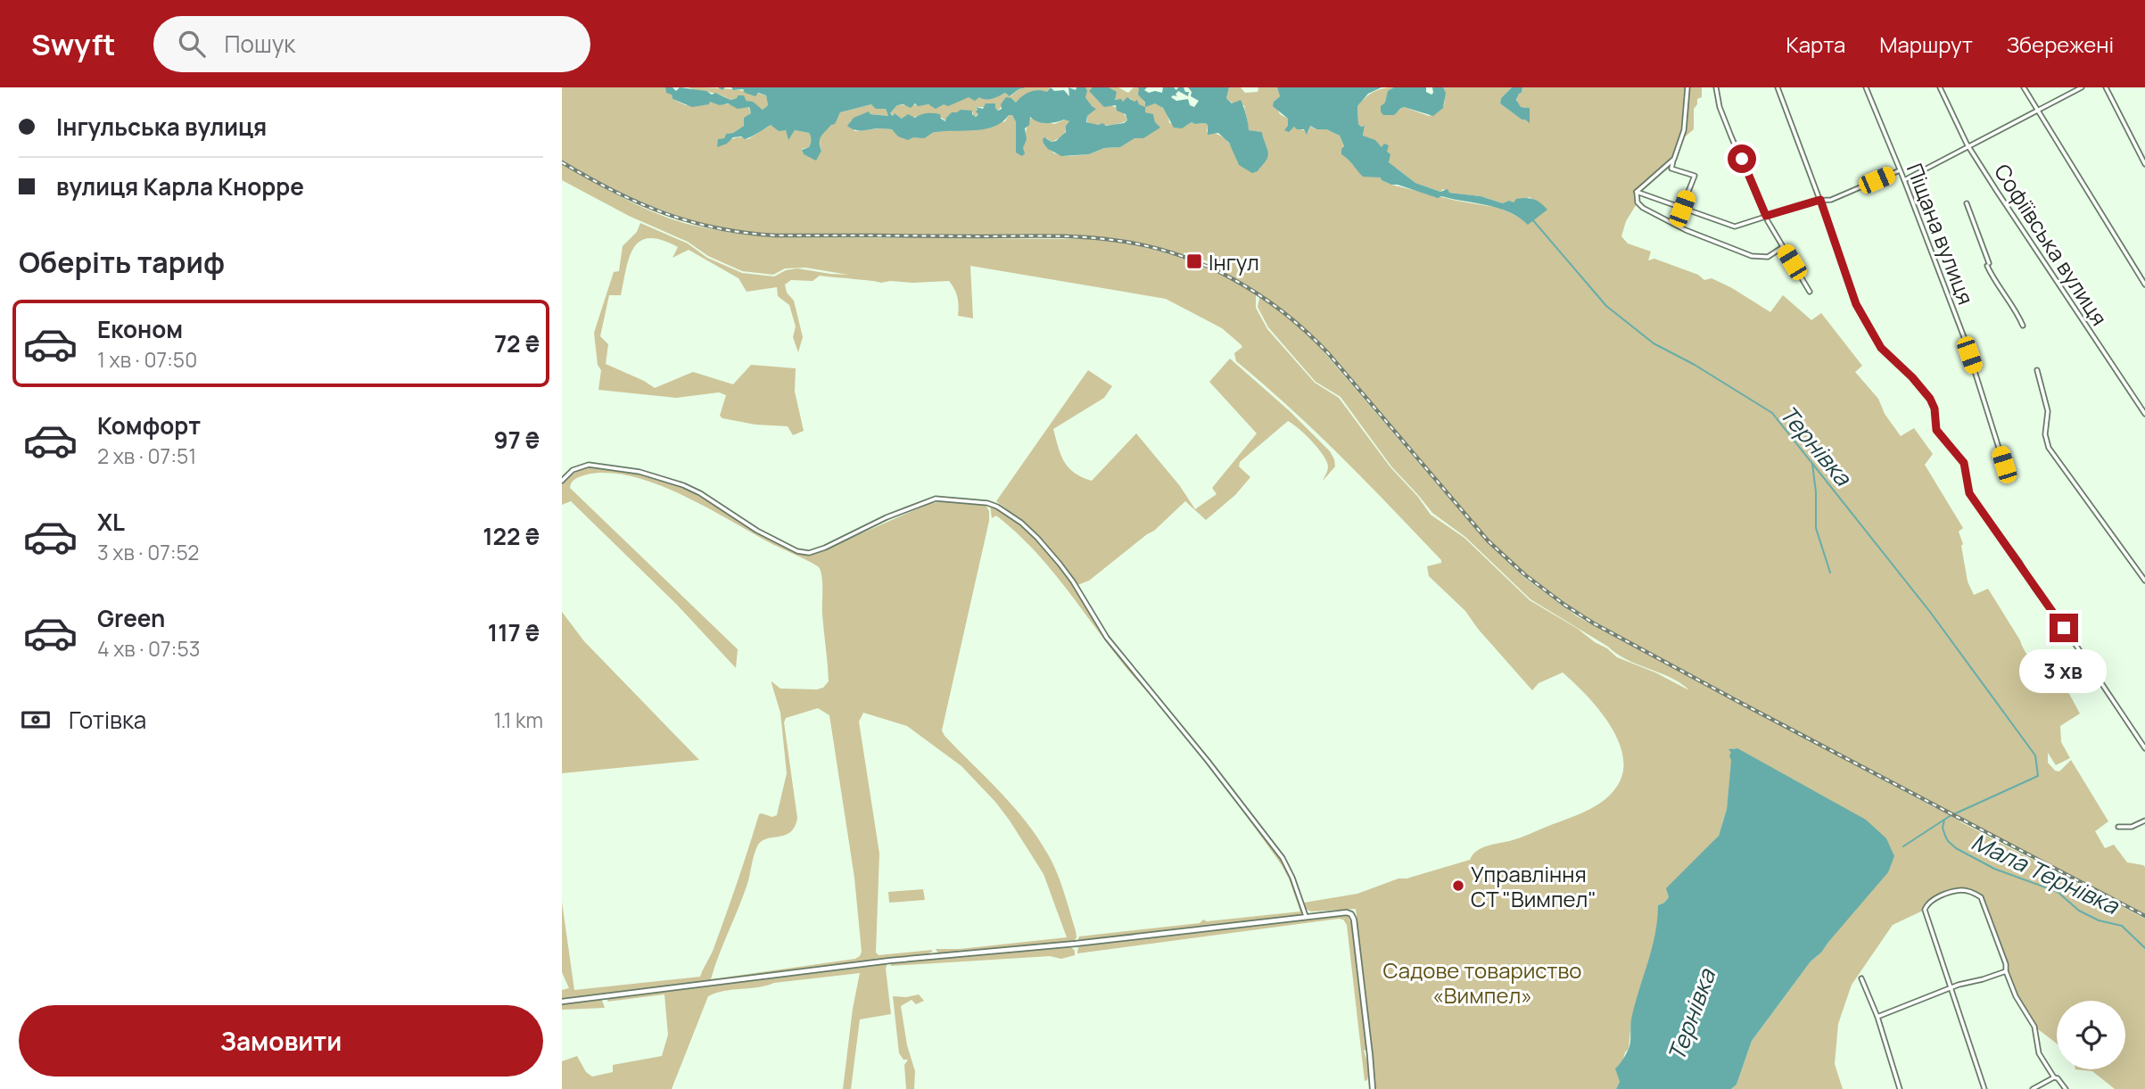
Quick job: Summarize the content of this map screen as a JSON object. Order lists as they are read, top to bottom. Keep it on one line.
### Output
{"streets":{"street":["Піщана вулиця","Софіївська вулиця"]},"water":["Тернівка","Мала Тернівка"],"parks":["Садове товариство «Вимпел»"],"places":{"transit":["Інгул"],"other":["Управління СТ \"Вимпел\""]},"page":{"header":"Swyft","search":"Пошук","nav":["Карта","Маршрут","Збережені"],"banner":["Інгульська вулиця","вулиця Карла Кнорре"],"heading":"Оберіть тариф","list":[{"name":"Економ","note":"1 хв · 07:50","value":"72 ₴"},{"name":"Комфорт","note":"2 хв · 07:51","value":"97 ₴"},{"name":"XL","note":"3 хв · 07:52","value":"122 ₴"},{"name":"Green","note":"4 хв · 07:53","value":"117 ₴"}],"bubble":"3 хв","pay":["Готівка","1.1 km"],"buttons":"Замовити"}}
